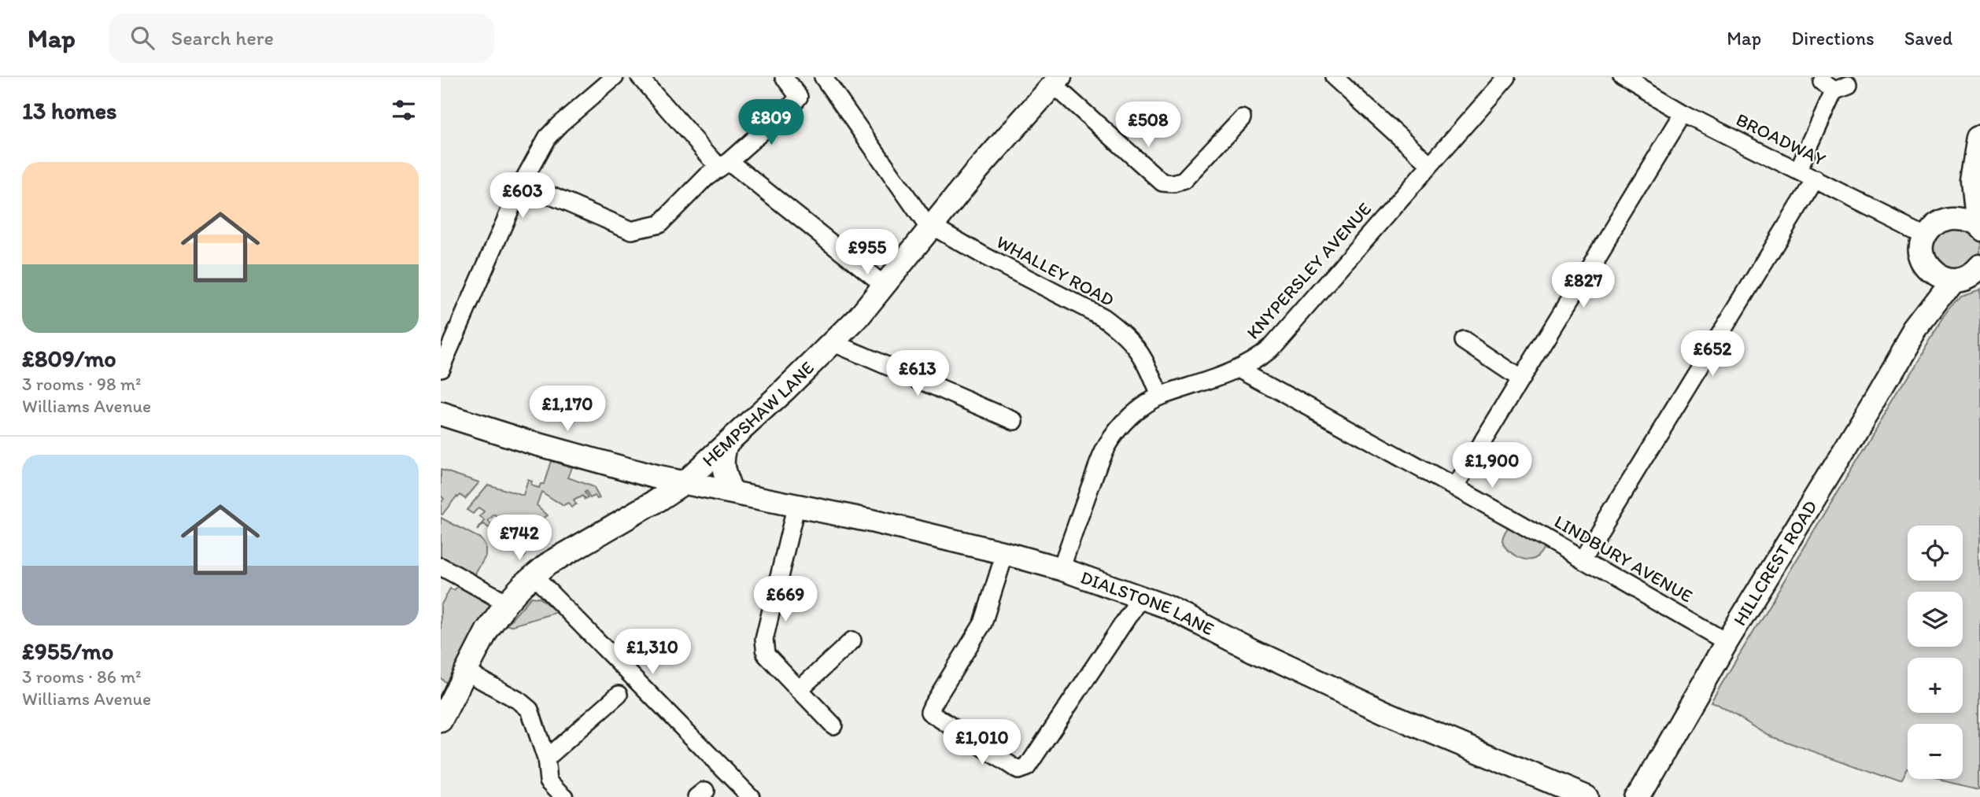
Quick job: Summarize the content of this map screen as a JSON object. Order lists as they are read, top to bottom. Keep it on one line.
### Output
{"streets":{"street":["BROADWAY","WHALLEY ROAD","KNYPERSLEY AVENUE","HEMPSHAW LANE","LINDBURY AVENUE","HILLCREST ROAD","DIALSTONE LANE"]},"crossings":[["WHALLEY ROAD","KNYPERSLEY AVENUE"],["WHALLEY ROAD","HEMPSHAW LANE"],["KNYPERSLEY AVENUE","LINDBURY AVENUE"],["KNYPERSLEY AVENUE","DIALSTONE LANE"],["HEMPSHAW LANE","DIALSTONE LANE"],["LINDBURY AVENUE","HILLCREST ROAD"]],"page":{"header":"Map","search":"Search here","nav":["Map","Directions","Saved"],"heading":"13 homes","price":["£809","£508","£603","£955","£827","£652","£613","£1,170","£1,900","£742","£669","£1,310","£1,010"],"list":[{"name":"£809/mo","note":"3 rooms · 98 m² · Williams Avenue"},{"name":"£955/mo","note":"3 rooms · 86 m² · Williams Avenue"}],"map_buttons":["+","−"]}}
